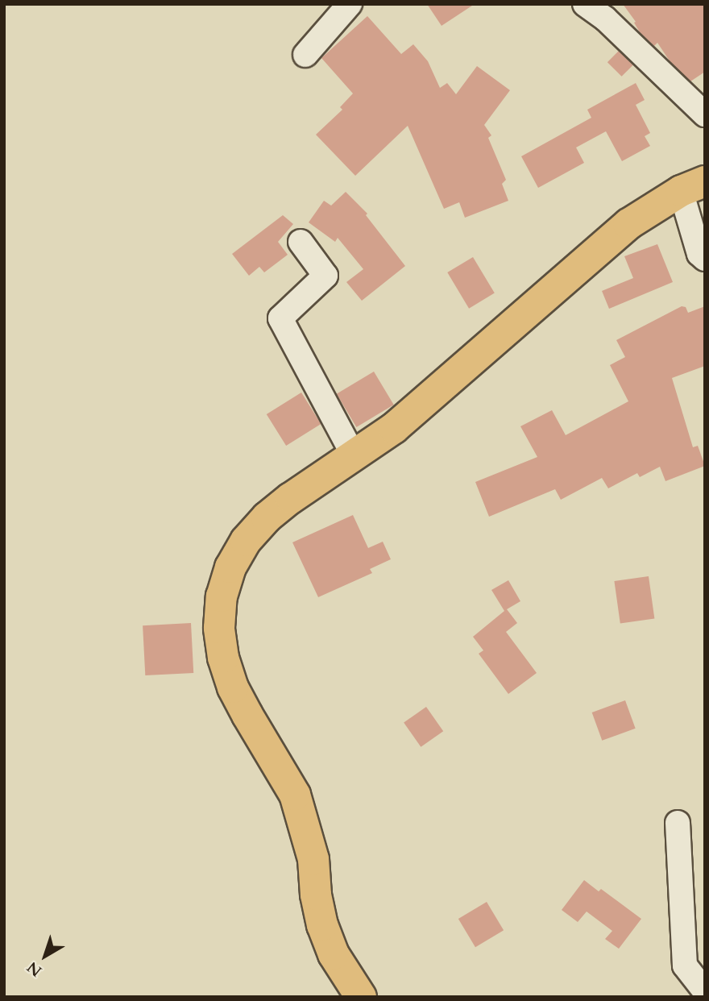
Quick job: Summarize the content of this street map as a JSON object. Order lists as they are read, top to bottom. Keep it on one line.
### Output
{"north":"bottom left"}
